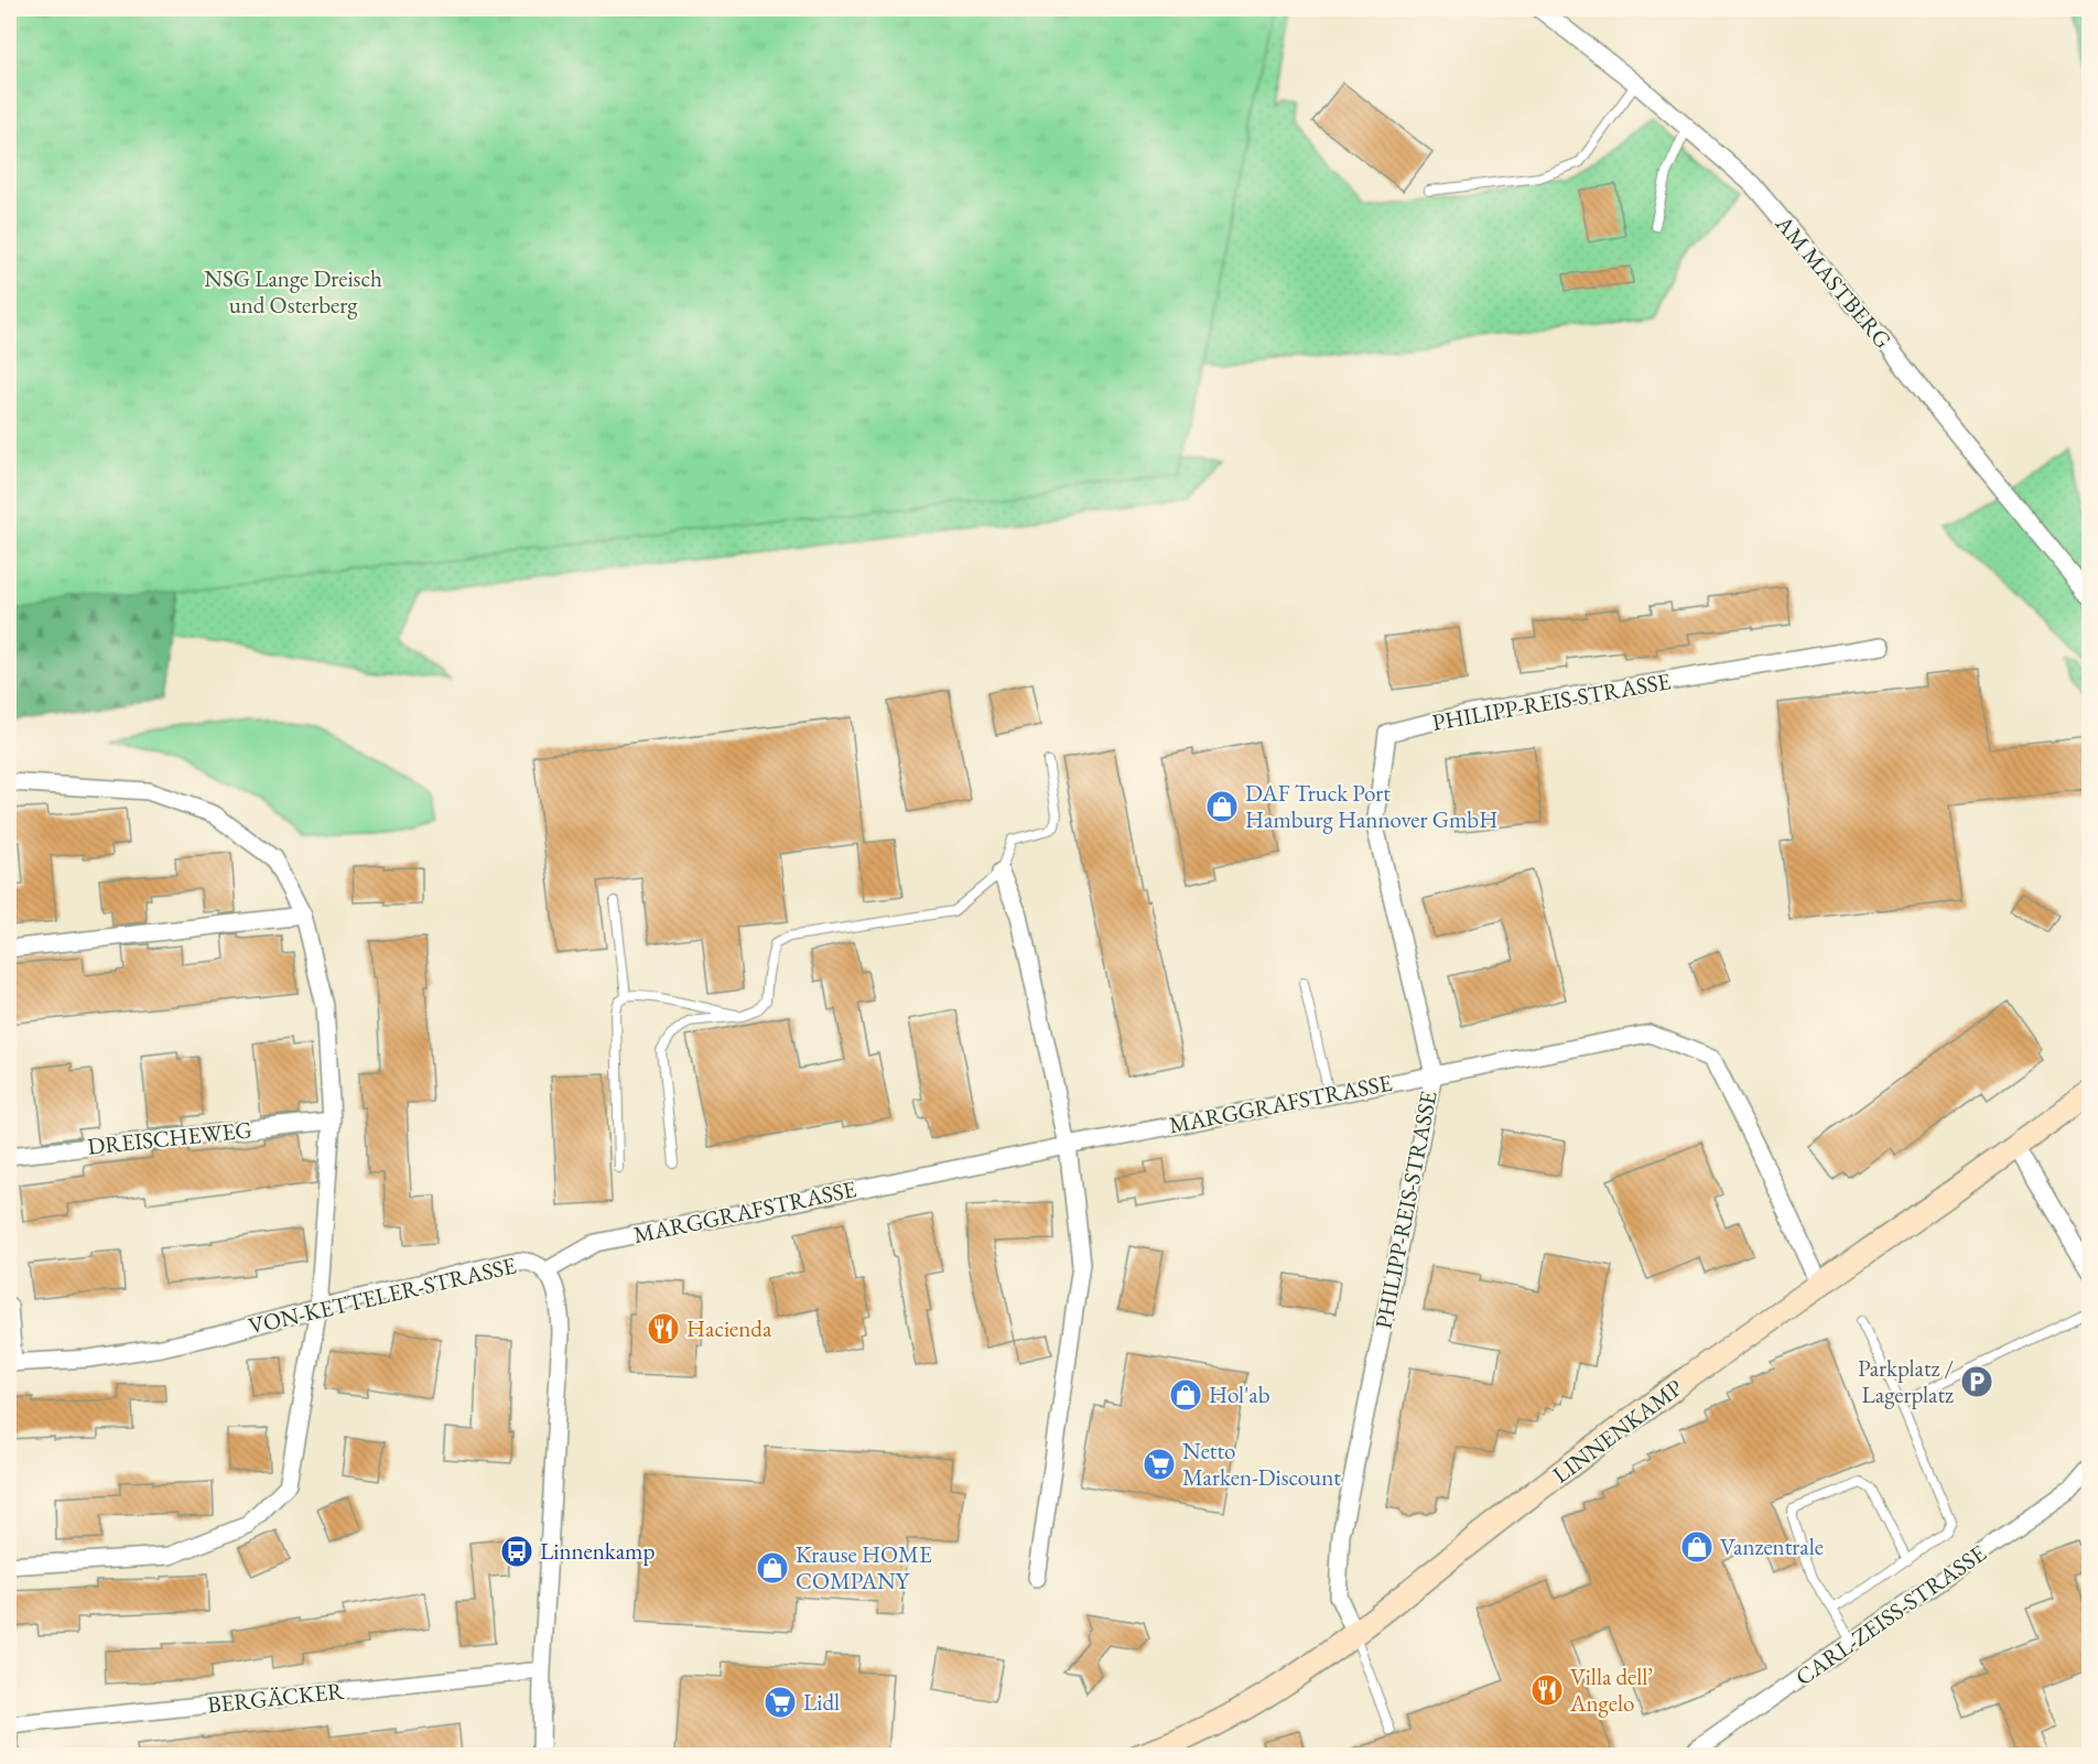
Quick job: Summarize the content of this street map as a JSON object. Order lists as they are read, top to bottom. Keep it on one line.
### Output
{"streets":{"main road":["LINNENKAMP"],"street":["AM MASTBERG","PHILIPP-REIS-STRASSE","MARGGRAFSTRASSE","DREISCHEWEG","VON-KETTELER-STRASSE","CARL-ZEISS-STRASSE","BERGÄCKER"]},"crossings":[["PHILIPP-REIS-STRASSE","MARGGRAFSTRASSE"],["PHILIPP-REIS-STRASSE","LINNENKAMP"],["MARGGRAFSTRASSE","VON-KETTELER-STRASSE"],["MARGGRAFSTRASSE","LINNENKAMP"],["VON-KETTELER-STRASSE","BERGÄCKER"]],"parks":["NSG Lange Dreisch und Osterberg"],"places":{"shop":["DAF Truck Port Hamburg Hannover GmbH","Hol'ab","Vanzentrale","Krause HOME COMPANY"],"restaurant":["Hacienda","Villa dell’ Angelo"],"parking":["Parkplatz / Lagerplatz"],"supermarket":["Netto Marken-Discount","Lidl"],"bus stop":["Linnenkamp"]}}
